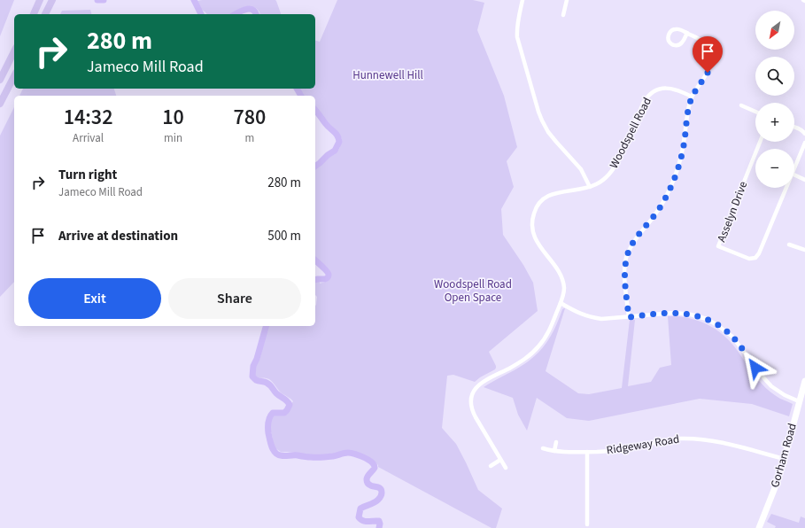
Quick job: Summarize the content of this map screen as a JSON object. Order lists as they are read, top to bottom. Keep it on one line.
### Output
{"streets":{"main road":["Gorham Road"],"street":["Woodspell Road","Asselyn Drive","Ridgeway Road"]},"crossings":[["Ridgeway Road","Gorham Road"]],"parks":["Hunnewell Hill","Woodspell Road Open Space"],"north":"bottom left","page":{"map_buttons":["+","−"],"turn":["280 m","Jameco Mill Road"],"eta":["14:32","Arrival","10","min","780","m"],"list":[{"name":"Turn right","note":"Jameco Mill Road","value":"280 m"},{"name":"Arrive at destination","value":"500 m"}],"buttons":["Exit","Share"]}}
